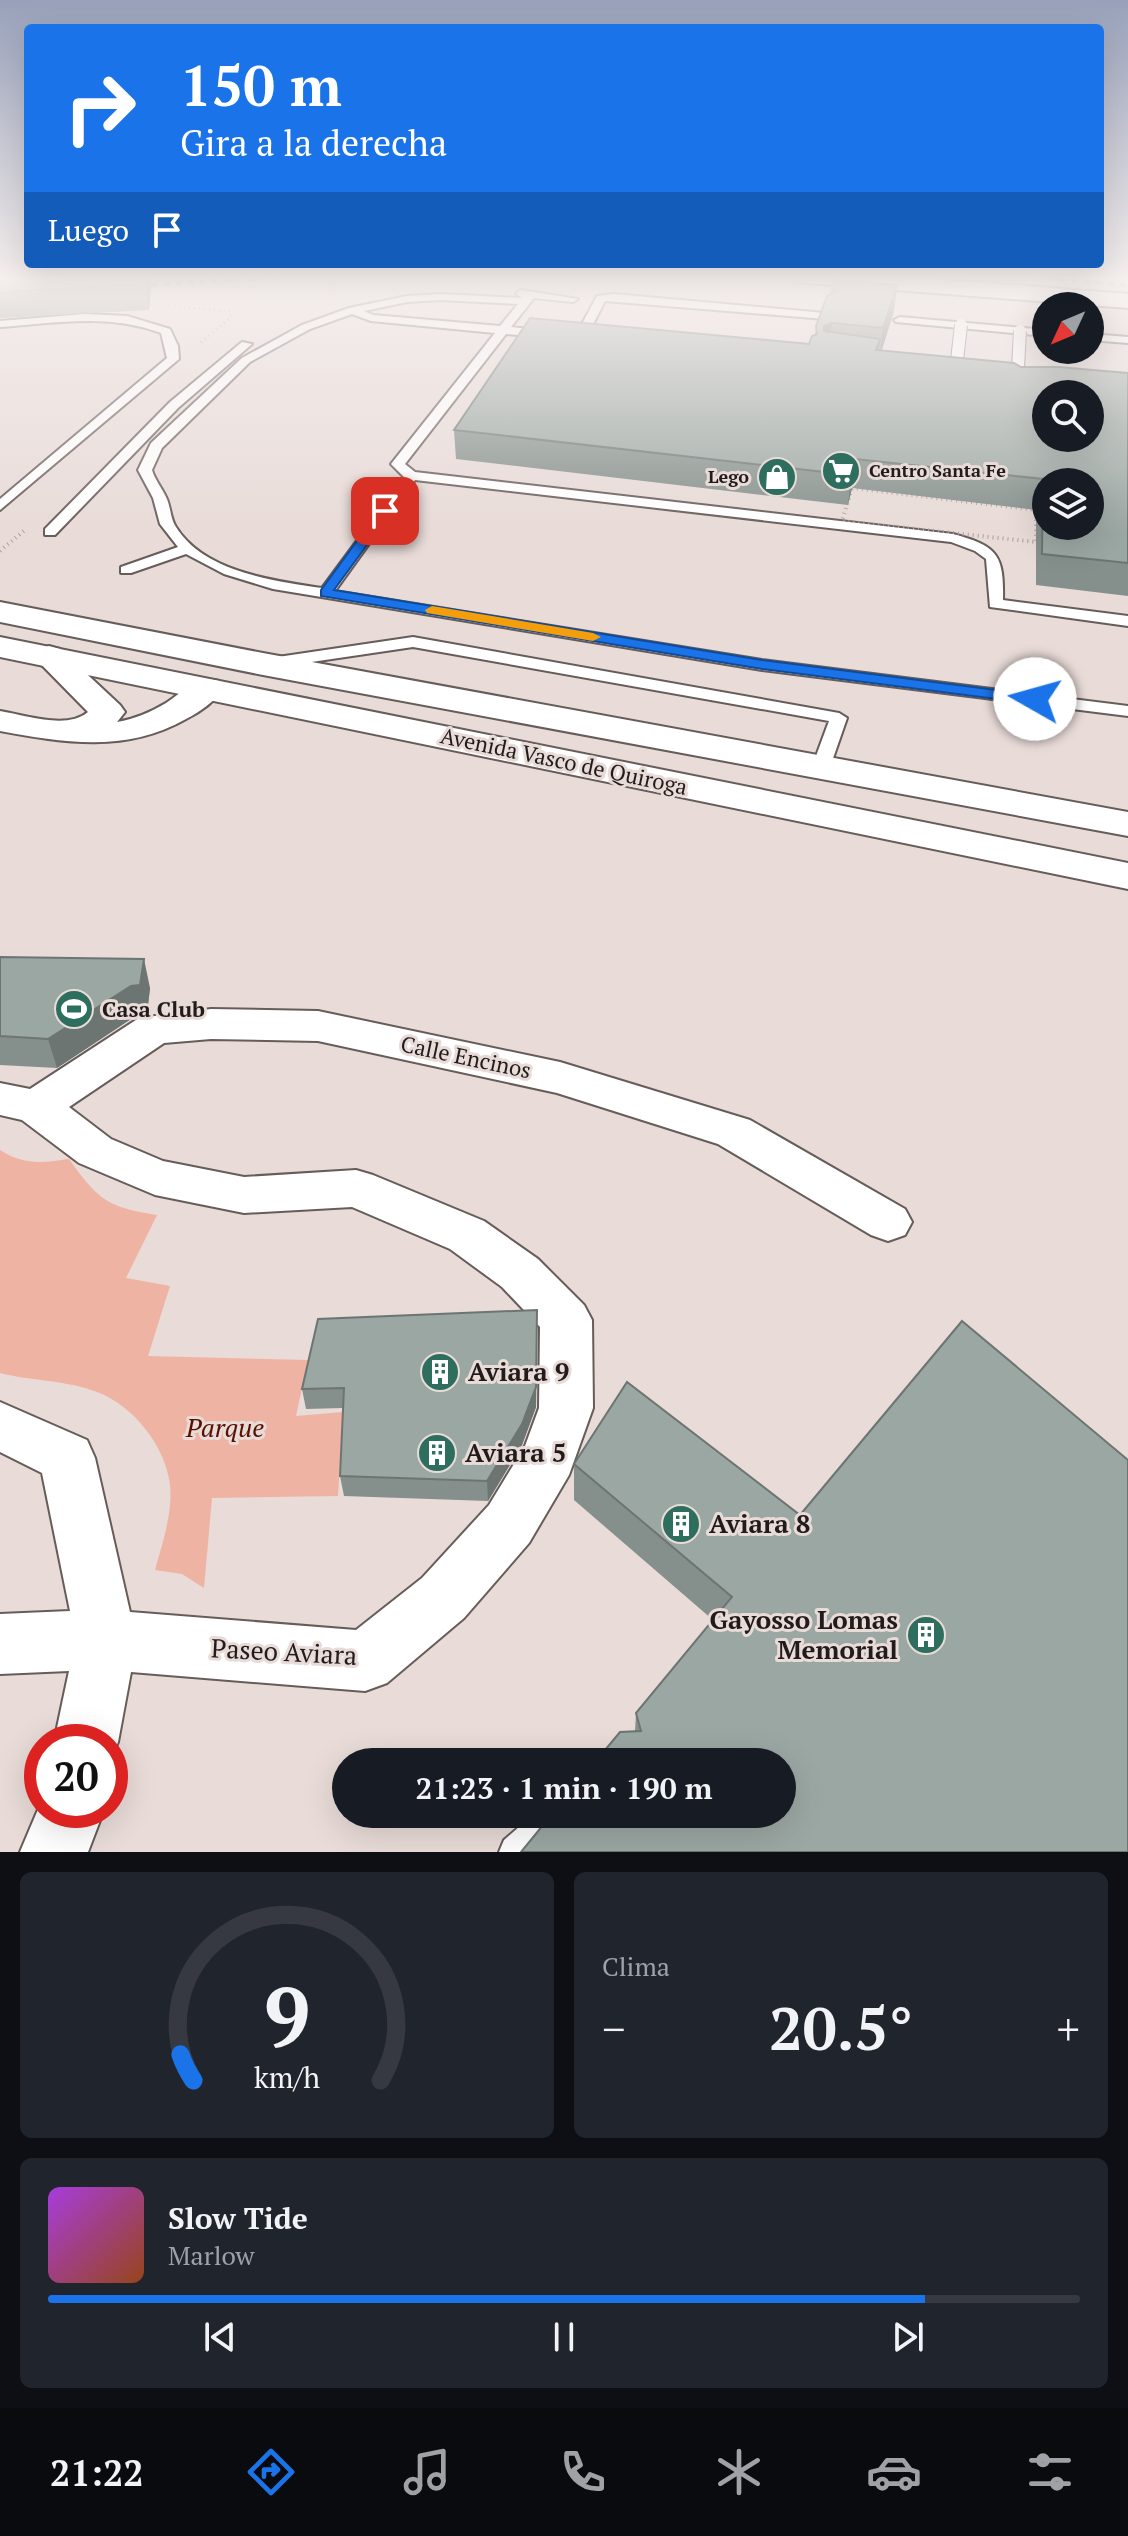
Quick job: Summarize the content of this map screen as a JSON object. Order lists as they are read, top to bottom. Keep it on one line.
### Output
{"streets":{"main road":["Avenida Vasco de Quiroga"],"street":["Calle Encinos","Paseo Aviara"]},"crossings":[["Calle Encinos","Paseo Aviara"]],"parks":["Parque"],"places":{"supermarket":["Centro Santa Fe"],"shop":["Lego"],"sports":["Casa Club"],"building":["Aviara 9","Aviara 5","Aviara 8","Gayosso Lomas Memorial"]},"north":"bottom left","page":{"turn":["150 m","Gira a la derecha"],"then":"Luego","limit":"20","trip":"21:23 · 1 min · 190 m","tile":"Clima","heat":["−","20.5°","+"],"song":["Slow Tide","Marlow"],"tabs":"21:22","gauge":["9","km/h"]}}
